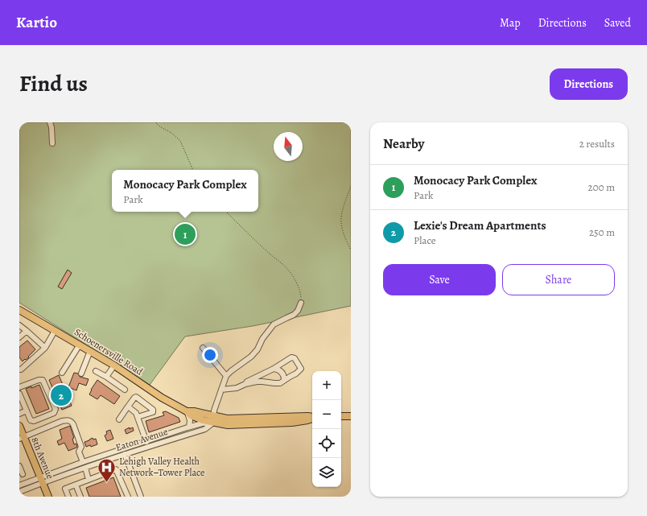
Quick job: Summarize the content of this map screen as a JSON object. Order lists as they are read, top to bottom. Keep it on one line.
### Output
{"streets":{"main road":["Schoenersville Road","8th Avenue"],"street":["Eaton Avenue"]},"crossings":[["Schoenersville Road","Eaton Avenue"],["Eaton Avenue","8th Avenue"]],"places":{"hospital":["Lehigh Valley Health Network–Tower Place"]},"north":"top","page":{"header":"Kartio","nav":["Map","Directions","Saved"],"title":"Find us","buttons":["Directions",["Save","Share"]],"heading":["Nearby","2 results"],"list":[{"mark":"1","name":"Monocacy Park Complex","note":"Park","value":"200 m"},{"mark":"2","name":"Lexie's Dream Apartments","note":"Place","value":"250 m"}],"popup":["Monocacy Park Complex","Park"],"pins":["1","2"],"map_buttons":["+","−"]}}
